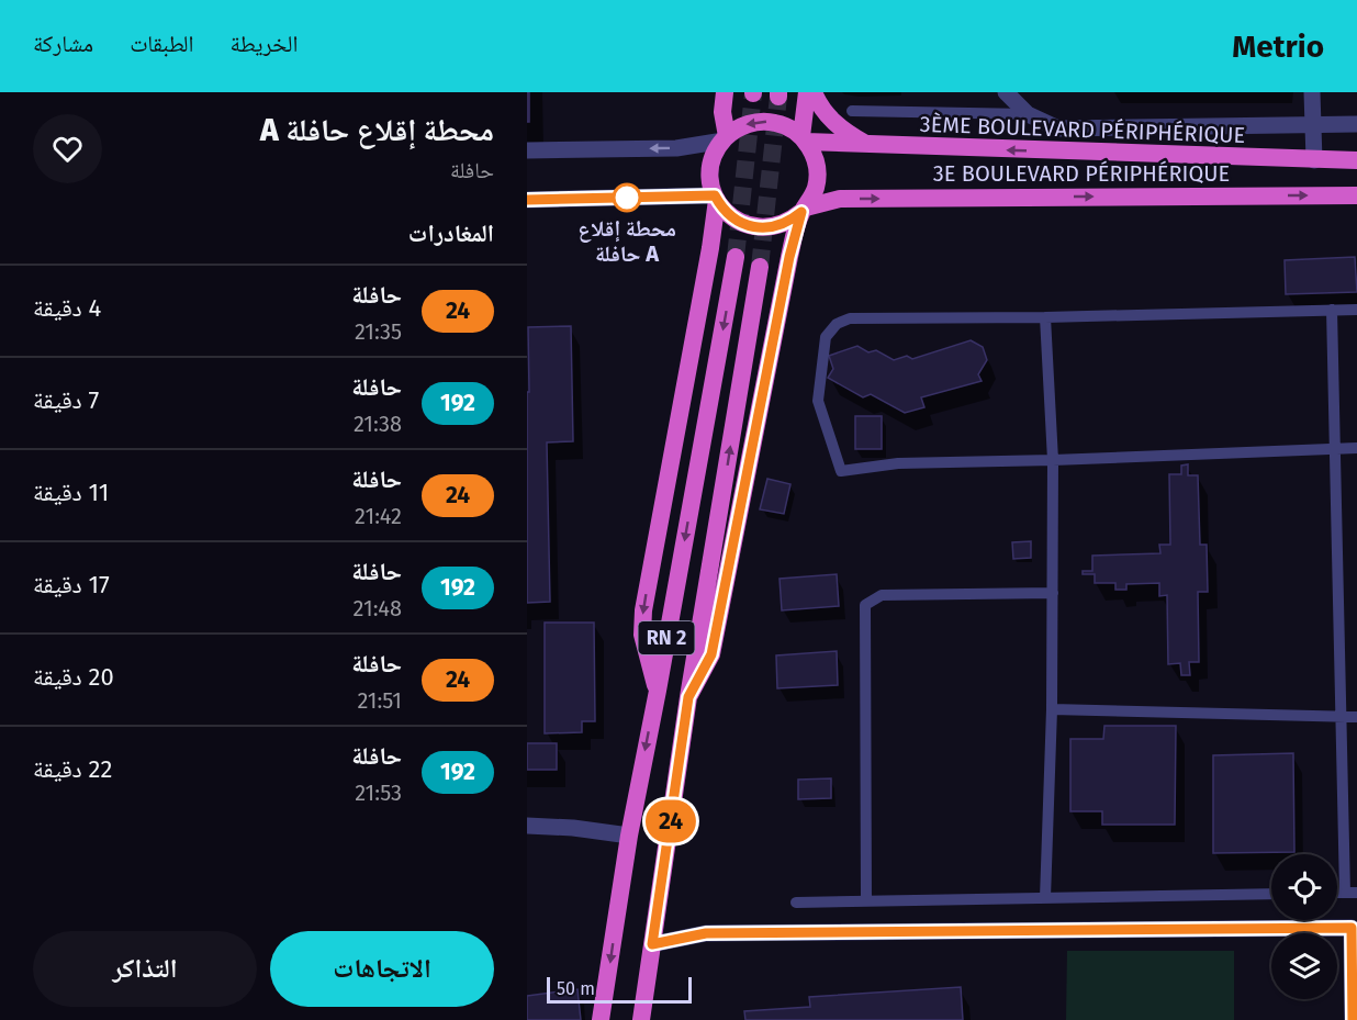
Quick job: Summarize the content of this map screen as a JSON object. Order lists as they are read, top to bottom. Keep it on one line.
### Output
{"streets":{"highway":["3ÈME BOULEVARD PÉRIPHÉRIQUE","3E BOULEVARD PÉRIPHÉRIQUE","RN 2"]},"crossings":[["3ÈME BOULEVARD PÉRIPHÉRIQUE","3E BOULEVARD PÉRIPHÉRIQUE"]],"one_way":["3ÈME BOULEVARD PÉRIPHÉRIQUE","3E BOULEVARD PÉRIPHÉRIQUE"],"places":["محطة إقلاع حافلة A"],"lines":["bus line 24"],"scale_bar":"50 m","page":{"header":"Metrio","nav":["الخريطة","الطبقات","مشاركة"],"on_map":"24","heading":[["محطة إقلاع حافلة A","حافلة"],"المغادرات"],"list":[{"mark":"24","name":"حافلة","note":"21:35","value":"4 دقيقة"},{"mark":"192","name":"حافلة","note":"21:38","value":"7 دقيقة"},{"mark":"24","name":"حافلة","note":"21:42","value":"11 دقيقة"},{"mark":"192","name":"حافلة","note":"21:48","value":"17 دقيقة"},{"mark":"24","name":"حافلة","note":"21:51","value":"20 دقيقة"},{"mark":"192","name":"حافلة","note":"21:53","value":"22 دقيقة"}],"buttons":["الاتجاهات","التذاكر"],"scale":"50 m"}}
